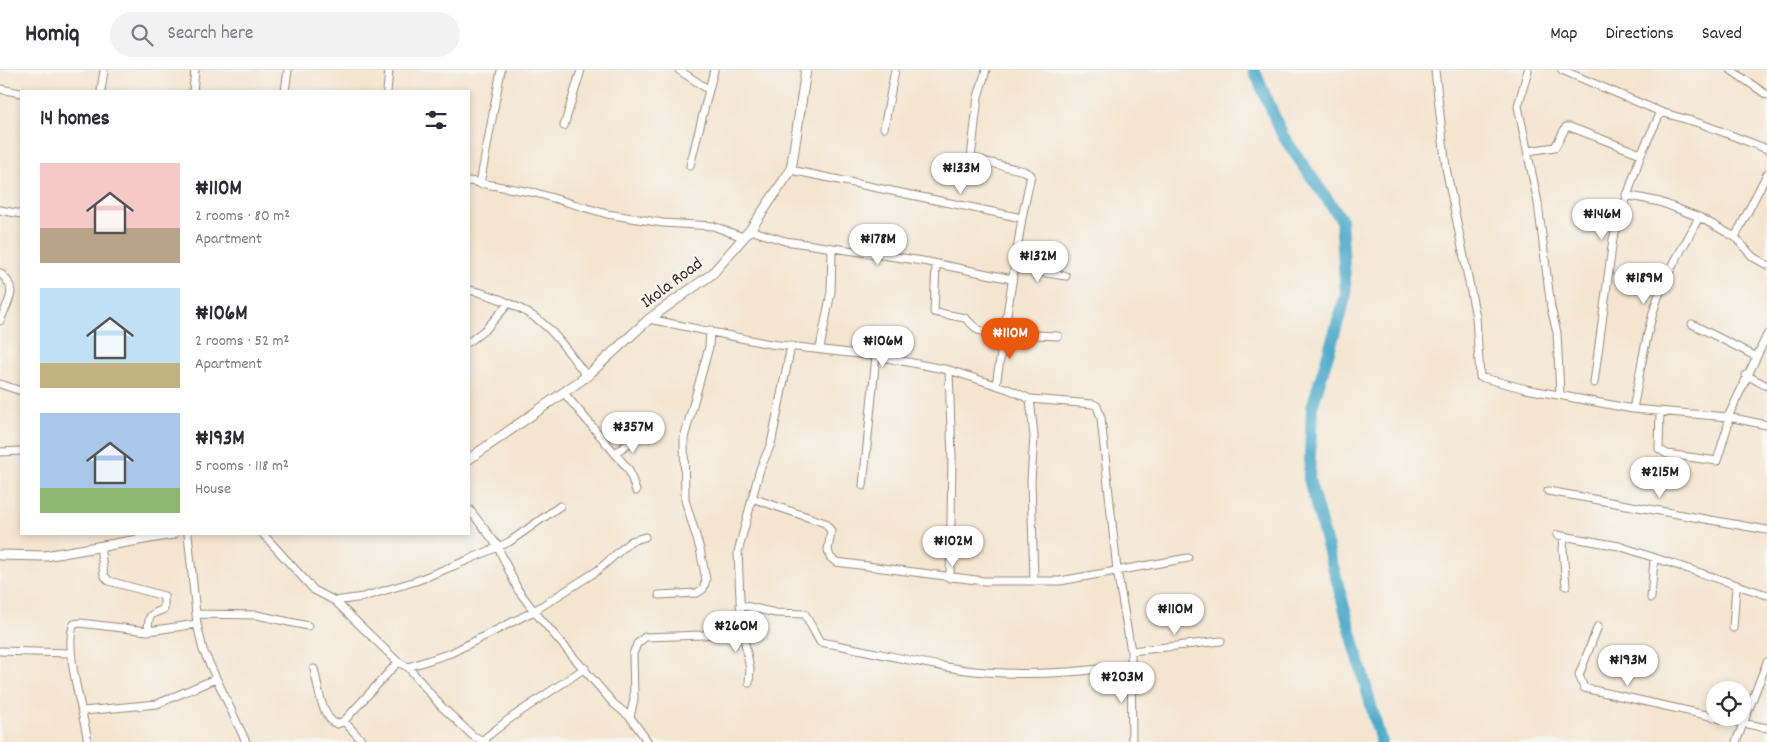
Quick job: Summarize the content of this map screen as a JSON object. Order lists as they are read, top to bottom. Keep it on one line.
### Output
{"streets":{"street":["Ikola Road"]},"page":{"header":"Homiq","search":"Search here","nav":["Map","Directions","Saved"],"heading":"14 homes","list":[{"name":"₦110M","note":"2 rooms · 80 m² · Apartment"},{"name":"₦106M","note":"2 rooms · 52 m² · Apartment"},{"name":"₦193M","note":"5 rooms · 118 m² · House"}],"price":["₦133M","₦146M","₦178M","₦132M","₦189M","₦110M","₦106M","₦357M","₦215M","₦102M","₦110M","₦260M","₦193M","₦203M"]}}
